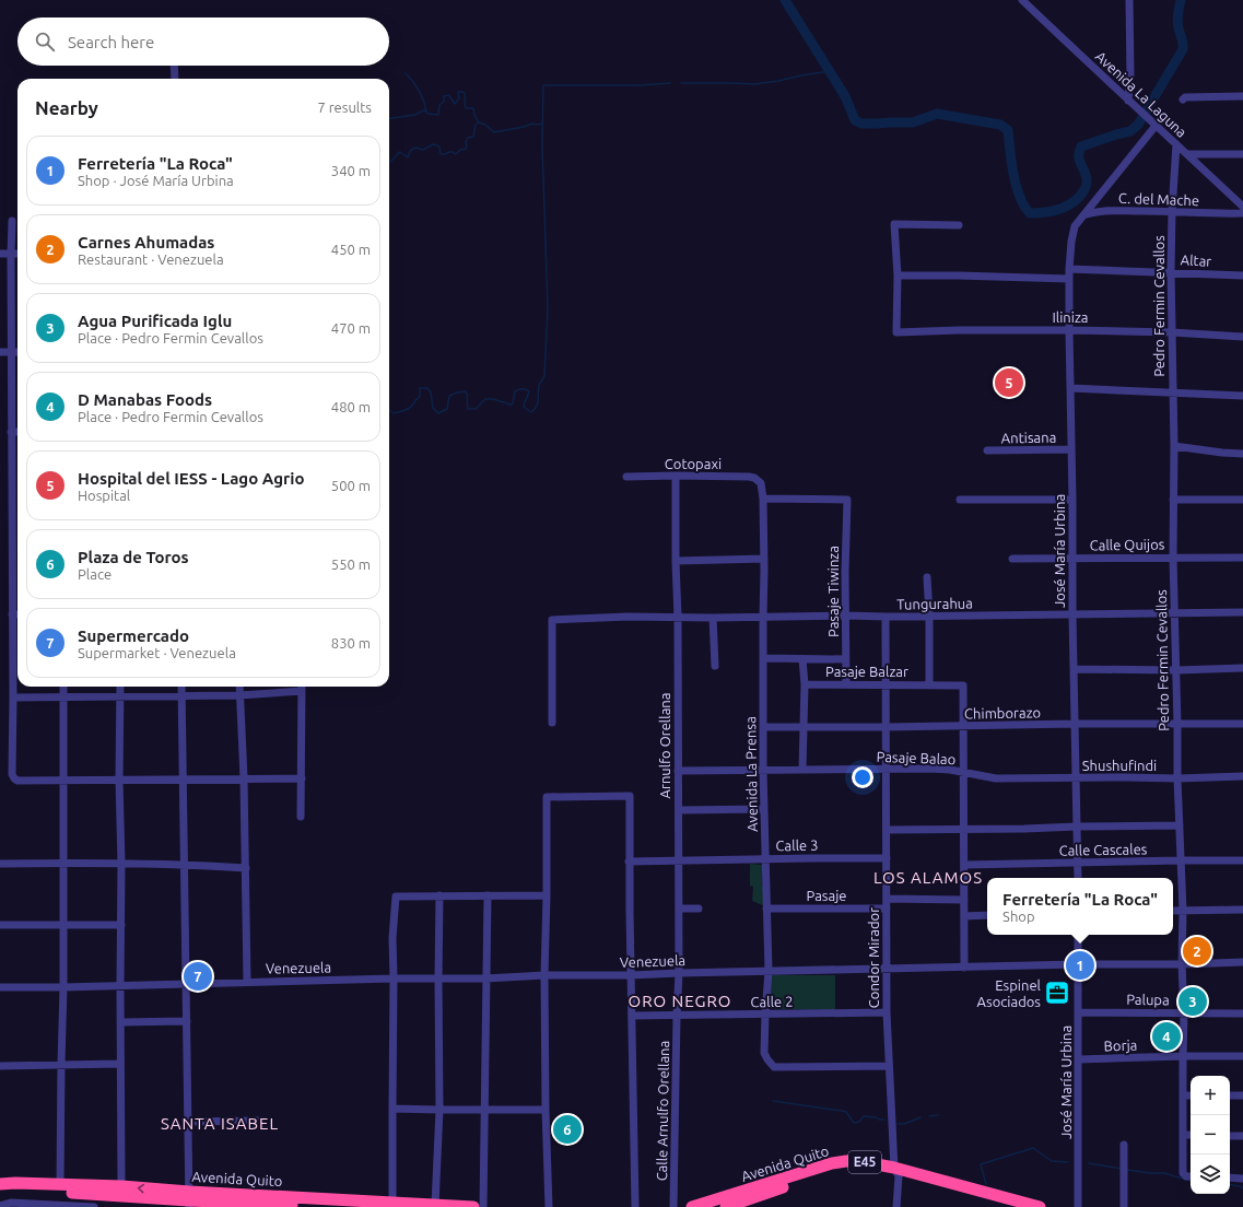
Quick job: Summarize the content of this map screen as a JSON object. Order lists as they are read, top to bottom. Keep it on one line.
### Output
{"streets":{"highway":["E45","Avenida Quito"],"street":["Avenida La Laguna","C. del Mache","Altar","Pedro Fermin Cevallos","Iliniza","Antisana","Cotopaxi","Calle Quijos","José María Urbina","Pasaje Tiwinza","Tungurahua","Pasaje Balzar","Chimborazo","Arnulfo Orellana","Pasaje Balao","Shushufindi","Avenida La Prensa","Calle 3","Calle Cascales","Pasaje","Condor Mirador","Venezuela","Palupa","Calle 2","Borja","Calle Arnulfo Orellana"]},"crossings":[["Avenida La Laguna","Pedro Fermin Cevallos"],["C. del Mache","Pedro Fermin Cevallos"],["C. del Mache","José María Urbina"],["Altar","Pedro Fermin Cevallos"],["Altar","José María Urbina"],["Pedro Fermin Cevallos","Iliniza"],["Pedro Fermin Cevallos","Calle Quijos"],["Pedro Fermin Cevallos","Tungurahua"],["Pedro Fermin Cevallos","Chimborazo"],["Pedro Fermin Cevallos","Shushufindi"],["Pedro Fermin Cevallos","Calle Cascales"],["Pedro Fermin Cevallos","Venezuela"],["Pedro Fermin Cevallos","Palupa"],["Pedro Fermin Cevallos","Borja"],["Iliniza","José María Urbina"],["Antisana","José María Urbina"],["Cotopaxi","Arnulfo Orellana"],["Cotopaxi","Avenida La Prensa"],["Calle Quijos","José María Urbina"],["José María Urbina","Tungurahua"],["José María Urbina","Chimborazo"],["José María Urbina","Shushufindi"],["José María Urbina","Calle Cascales"],["José María Urbina","Venezuela"],["José María Urbina","Palupa"],["José María Urbina","Borja"],["Pasaje Tiwinza","Tungurahua"],["Pasaje Tiwinza","Pasaje Balzar"],["Pasaje Tiwinza","Avenida La Prensa"],["Tungurahua","Arnulfo Orellana"],["Tungurahua","Avenida La Prensa"],["Tungurahua","Condor Mirador"],["Pasaje Balzar","Chimborazo"],["Pasaje Balzar","Condor Mirador"],["Chimborazo","Avenida La Prensa"],["Chimborazo","Condor Mirador"],["Arnulfo Orellana","Pasaje Balao"],["Arnulfo Orellana","Calle 3"],["Arnulfo Orellana","Venezuela"],["Arnulfo Orellana","Calle 2"],["Arnulfo Orellana","Calle Arnulfo Orellana"],["Pasaje Balao","Shushufindi"],["Pasaje Balao","Avenida La Prensa"],["Pasaje Balao","Condor Mirador"],["Avenida La Prensa","Calle 3"],["Avenida La Prensa","Pasaje"],["Avenida La Prensa","Condor Mirador"],["Avenida La Prensa","Venezuela"],["Avenida La Prensa","Calle 2"],["Calle 3","Condor Mirador"],["Pasaje","Condor Mirador"],["Condor Mirador","Venezuela"],["Condor Mirador","Calle 2"],["Condor Mirador","Avenida Quito"],["Calle 2","Calle Arnulfo Orellana"]],"districts":["LOS ALAMOS","ORO NEGRO","SANTA ISABEL"],"places":{"office":["Espinel Asociados"]},"page":{"search":"Search here","heading":["Nearby","7 results"],"list":[{"mark":"1","name":"Ferretería \"La Roca\"","note":"Shop · José María Urbina","value":"340 m"},{"mark":"2","name":"Carnes Ahumadas","note":"Restaurant · Venezuela","value":"450 m"},{"mark":"3","name":"Agua Purificada Iglu","note":"Place · Pedro Fermin Cevallos","value":"470 m"},{"mark":"4","name":"D Manabas Foods","note":"Place · Pedro Fermin Cevallos","value":"480 m"},{"mark":"5","name":"Hospital del IESS - Lago Agrio","note":"Hospital","value":"500 m"},{"mark":"6","name":"Plaza de Toros","note":"Place","value":"550 m"},{"mark":"7","name":"Supermercado","note":"Supermarket · Venezuela","value":"830 m"}],"pins":["5","2","1","7","3","4","6"],"popup":["Ferretería \"La Roca\"","Shop"],"map_buttons":["+","−"]}}
